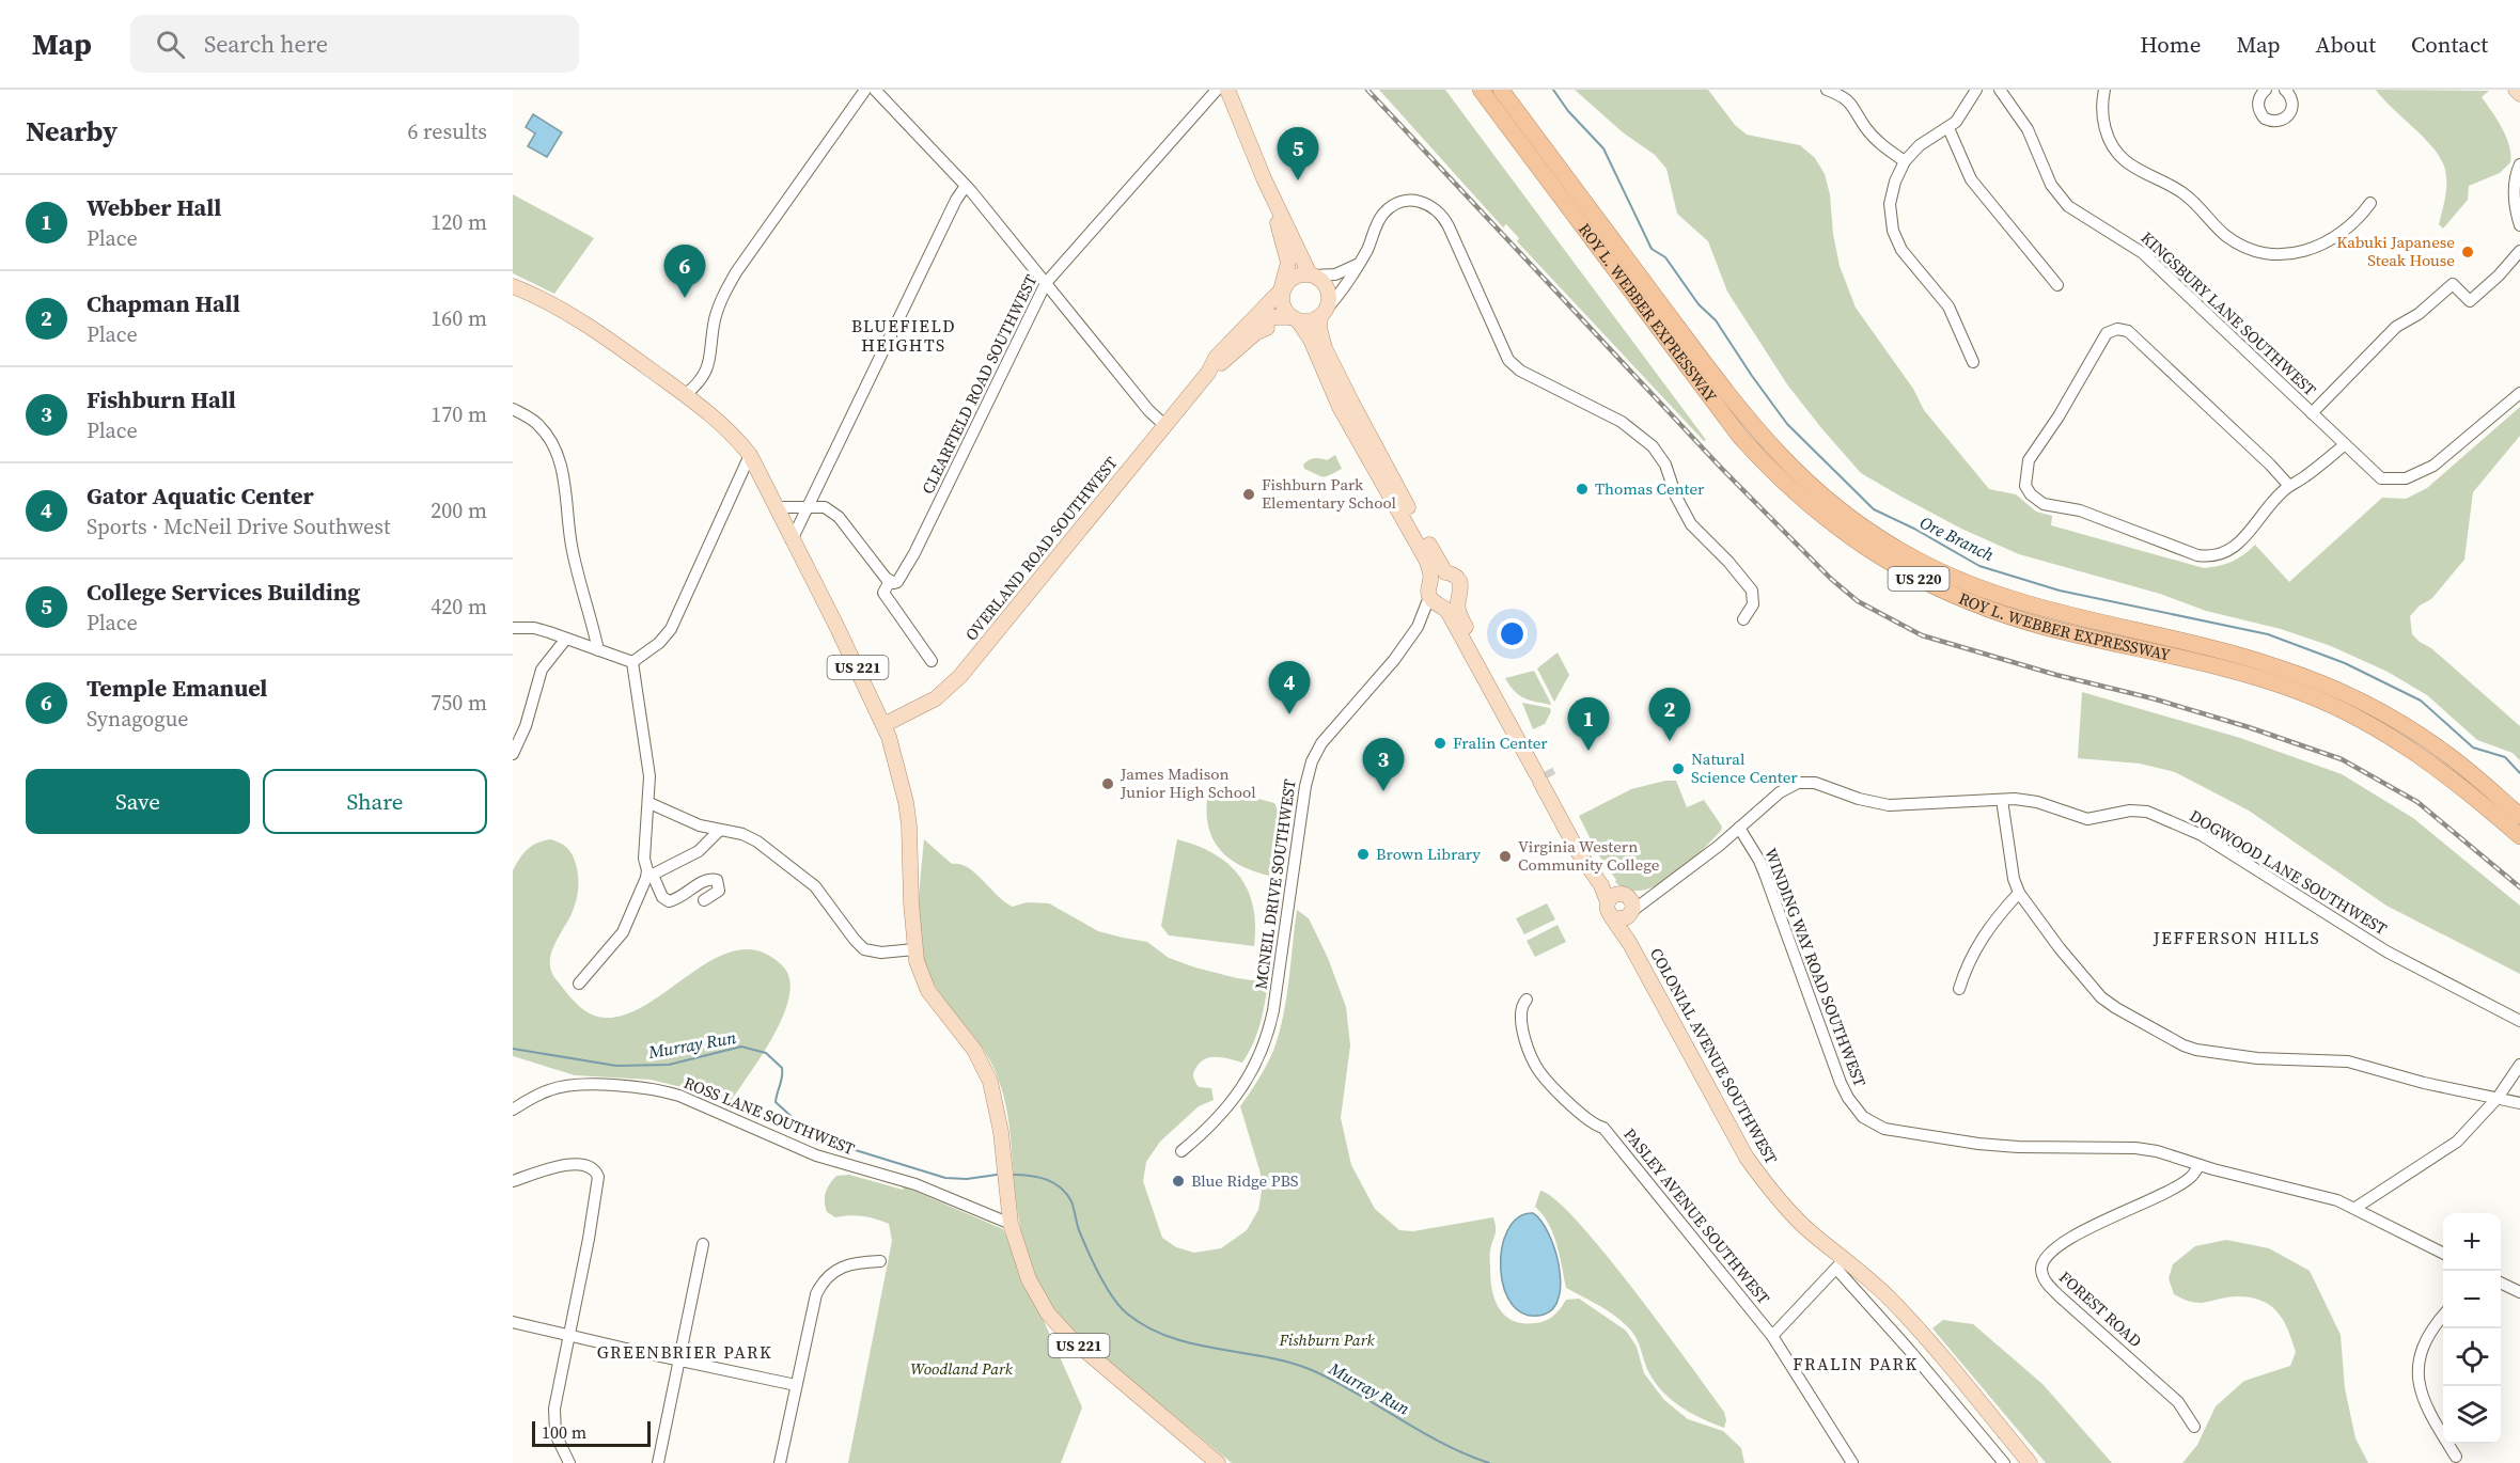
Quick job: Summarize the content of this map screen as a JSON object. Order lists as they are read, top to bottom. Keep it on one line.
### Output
{"streets":{"highway":["ROY L. WEBBER EXPRESSWAY","US 220"],"main road":["OVERLAND ROAD SOUTHWEST","US 221","COLONIAL AVENUE SOUTHWEST"],"street":["KINGSBURY LANE SOUTHWEST","CLEARFIELD ROAD SOUTHWEST","DOGWOOD LANE SOUTHWEST","MCNEIL DRIVE SOUTHWEST","WINDING WAY ROAD SOUTHWEST","ROSS LANE SOUTHWEST","PASLEY AVENUE SOUTHWEST","FOREST ROAD"]},"crossings":[["OVERLAND ROAD SOUTHWEST","US 221"],["US 221","ROSS LANE SOUTHWEST"],["DOGWOOD LANE SOUTHWEST","WINDING WAY ROAD SOUTHWEST"],["WINDING WAY ROAD SOUTHWEST","FOREST ROAD"]],"districts":["BLUEFIELD HEIGHTS","JEFFERSON HILLS","GREENBRIER PARK","FRALIN PARK"],"water":["Ore Branch","Murray Run"],"parks":["Fishburn Park","Woodland Park"],"places":["Kabuki Japanese Steak House","Thomas Center","Fishburn Park Elementary School","Fralin Center","Natural Science Center","James Madison Junior High School","Brown Library","Virginia Western Community College","Blue Ridge PBS"],"scale_bar":"100 m","page":{"header":"Map","search":"Search here","nav":["Home","Map","About","Contact"],"heading":["Nearby","6 results"],"pins":["5","6","4","2","1","3"],"list":[{"mark":"1","name":"Webber Hall","note":"Place","value":"120 m"},{"mark":"2","name":"Chapman Hall","note":"Place","value":"160 m"},{"mark":"3","name":"Fishburn Hall","note":"Place","value":"170 m"},{"mark":"4","name":"Gator Aquatic Center","note":"Sports · McNeil Drive Southwest","value":"200 m"},{"mark":"5","name":"College Services Building","note":"Place","value":"420 m"},{"mark":"6","name":"Temple Emanuel","note":"Synagogue","value":"750 m"}],"buttons":["Save","Share"],"map_buttons":["+","−"],"scale":"100 m"}}
